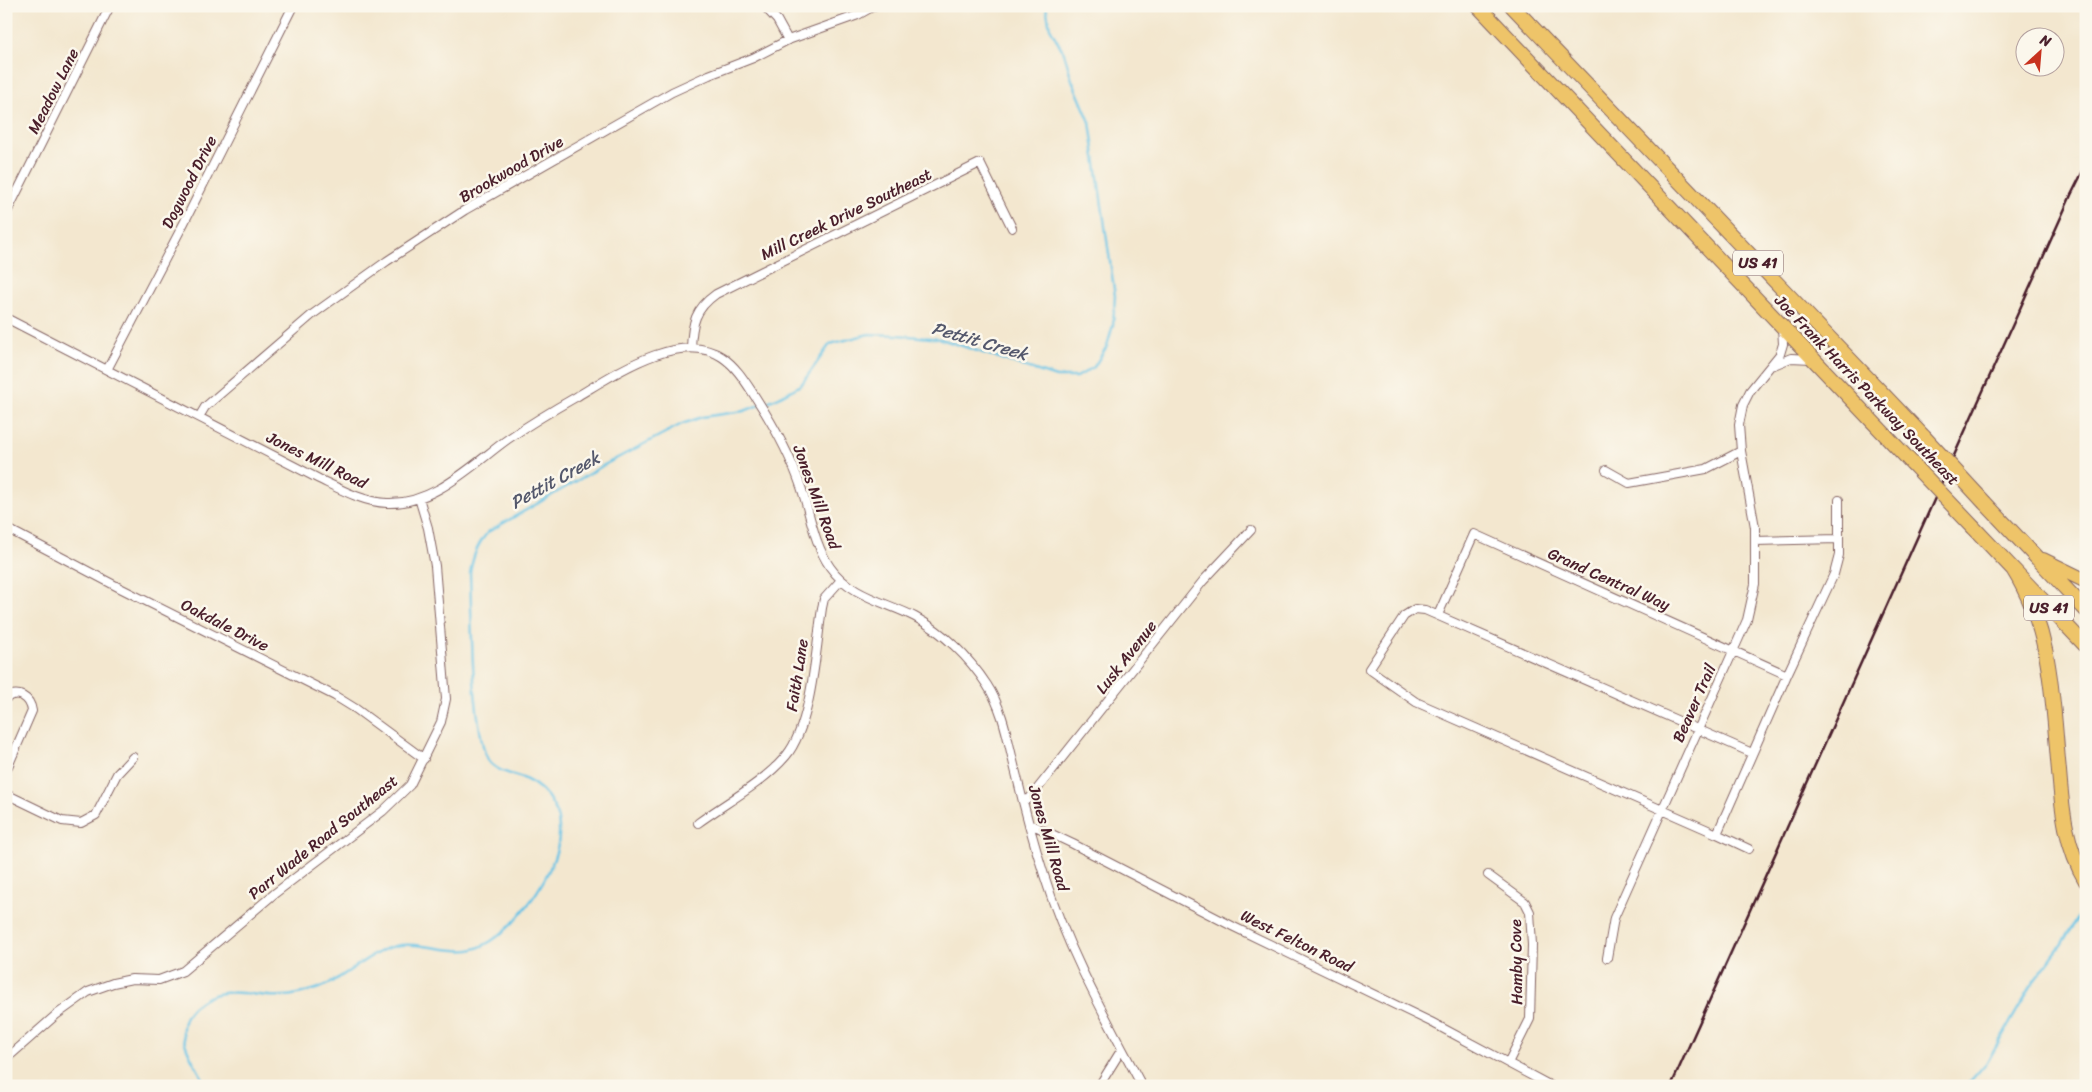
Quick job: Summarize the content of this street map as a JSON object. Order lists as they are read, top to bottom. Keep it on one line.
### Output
{"streets":{"highway":["US 41","Joe Frank Harris Parkway Southeast"],"street":["Meadow Lane","Brookwood Drive","Dogwood Drive","Mill Creek Drive Southeast","Jones Mill Road","Grand Central Way","Oakdale Drive","Lusk Avenue","Faith Lane","Beaver Trail","Parr Wade Road Southeast","West Felton Road","Hamby Cove"]},"crossings":[["Brookwood Drive","Jones Mill Road"],["Dogwood Drive","Jones Mill Road"],["Mill Creek Drive Southeast","Jones Mill Road"],["Joe Frank Harris Parkway Southeast","Beaver Trail"],["Jones Mill Road","Lusk Avenue"],["Jones Mill Road","Faith Lane"],["Jones Mill Road","Parr Wade Road Southeast"],["Jones Mill Road","West Felton Road"],["Grand Central Way","Beaver Trail"],["Oakdale Drive","Parr Wade Road Southeast"],["West Felton Road","Hamby Cove"]],"water":["Pettit Creek"],"north":"top right"}
